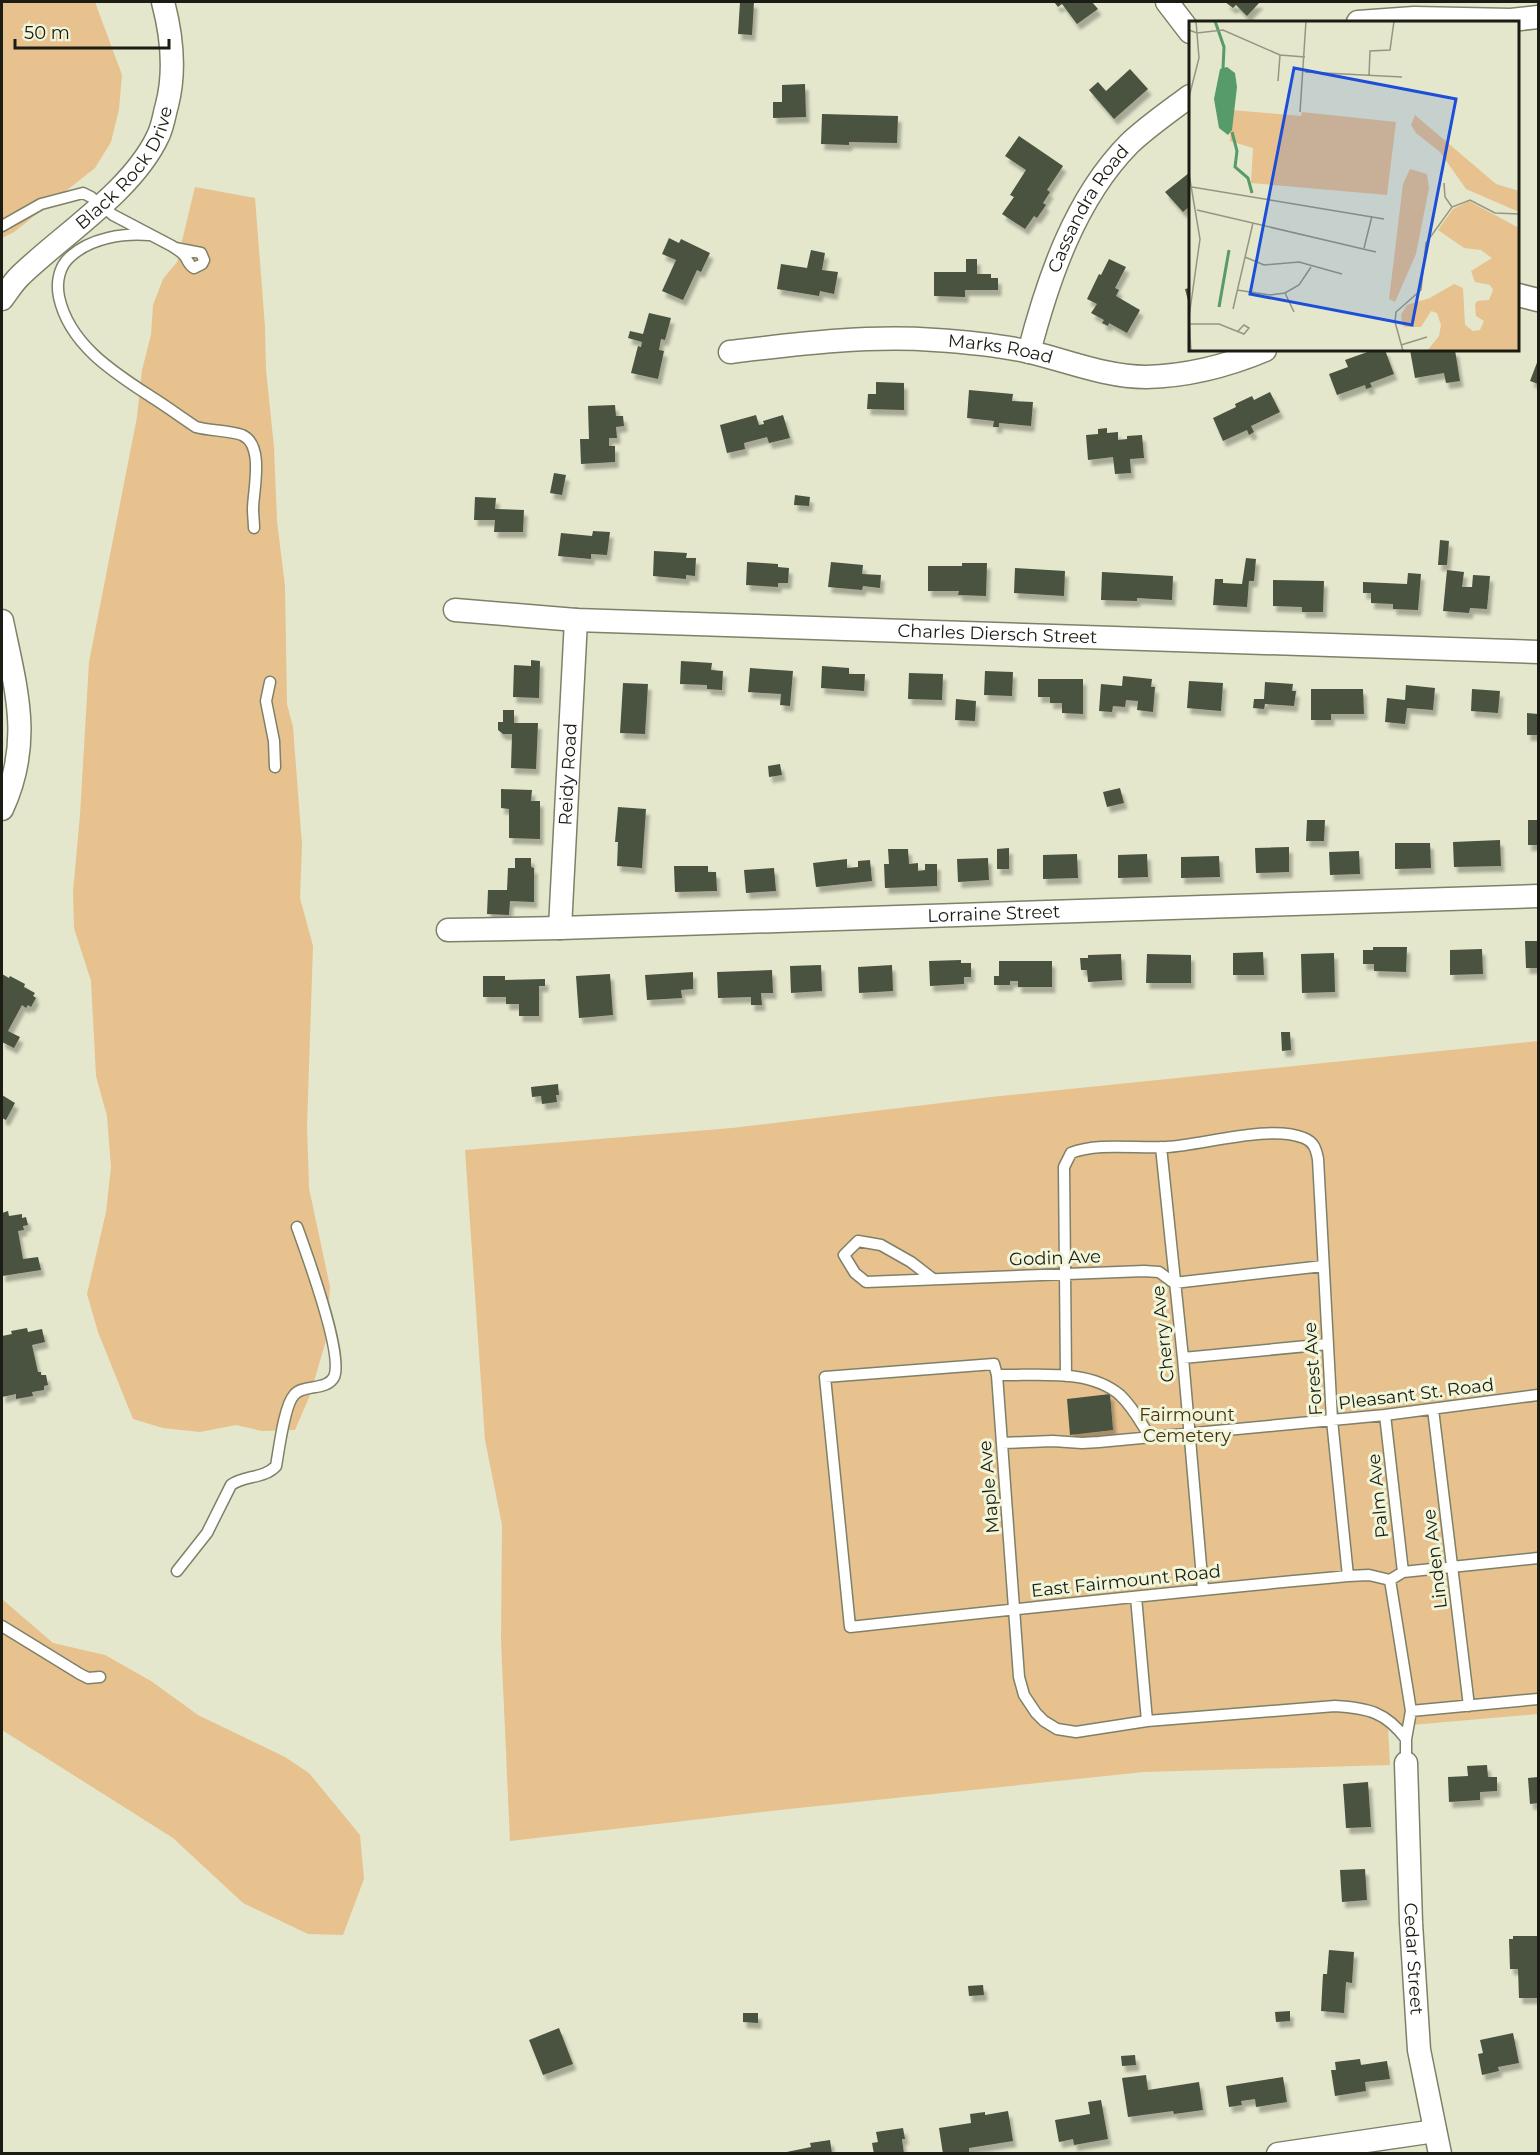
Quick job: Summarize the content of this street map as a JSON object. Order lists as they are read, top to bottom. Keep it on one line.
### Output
{"streets":{"street":["Black Rock Drive","Cassandra Road","Marks Road","Charles Diersch Street","Reidy Road","Lorraine Street","Cedar Street"],"lane":["Godin Ave","Cherry Ave","Forest Ave","Pleasant St. Road","Maple Ave","Palm Ave","Linden Ave","East Fairmount Road"]},"crossings":[["Cassandra Road","Marks Road"],["Charles Diersch Street","Reidy Road"],["Reidy Road","Lorraine Street"],["Godin Ave","Cherry Ave"],["Cherry Ave","Forest Ave"],["Cherry Ave","Pleasant St. Road"],["Cherry Ave","East Fairmount Road"],["Forest Ave","Pleasant St. Road"],["Forest Ave","East Fairmount Road"],["Pleasant St. Road","Maple Ave"],["Pleasant St. Road","Palm Ave"],["Pleasant St. Road","Linden Ave"],["Maple Ave","East Fairmount Road"]],"parks":["Fairmount Cemetery"],"scale_bar":"50 m"}
